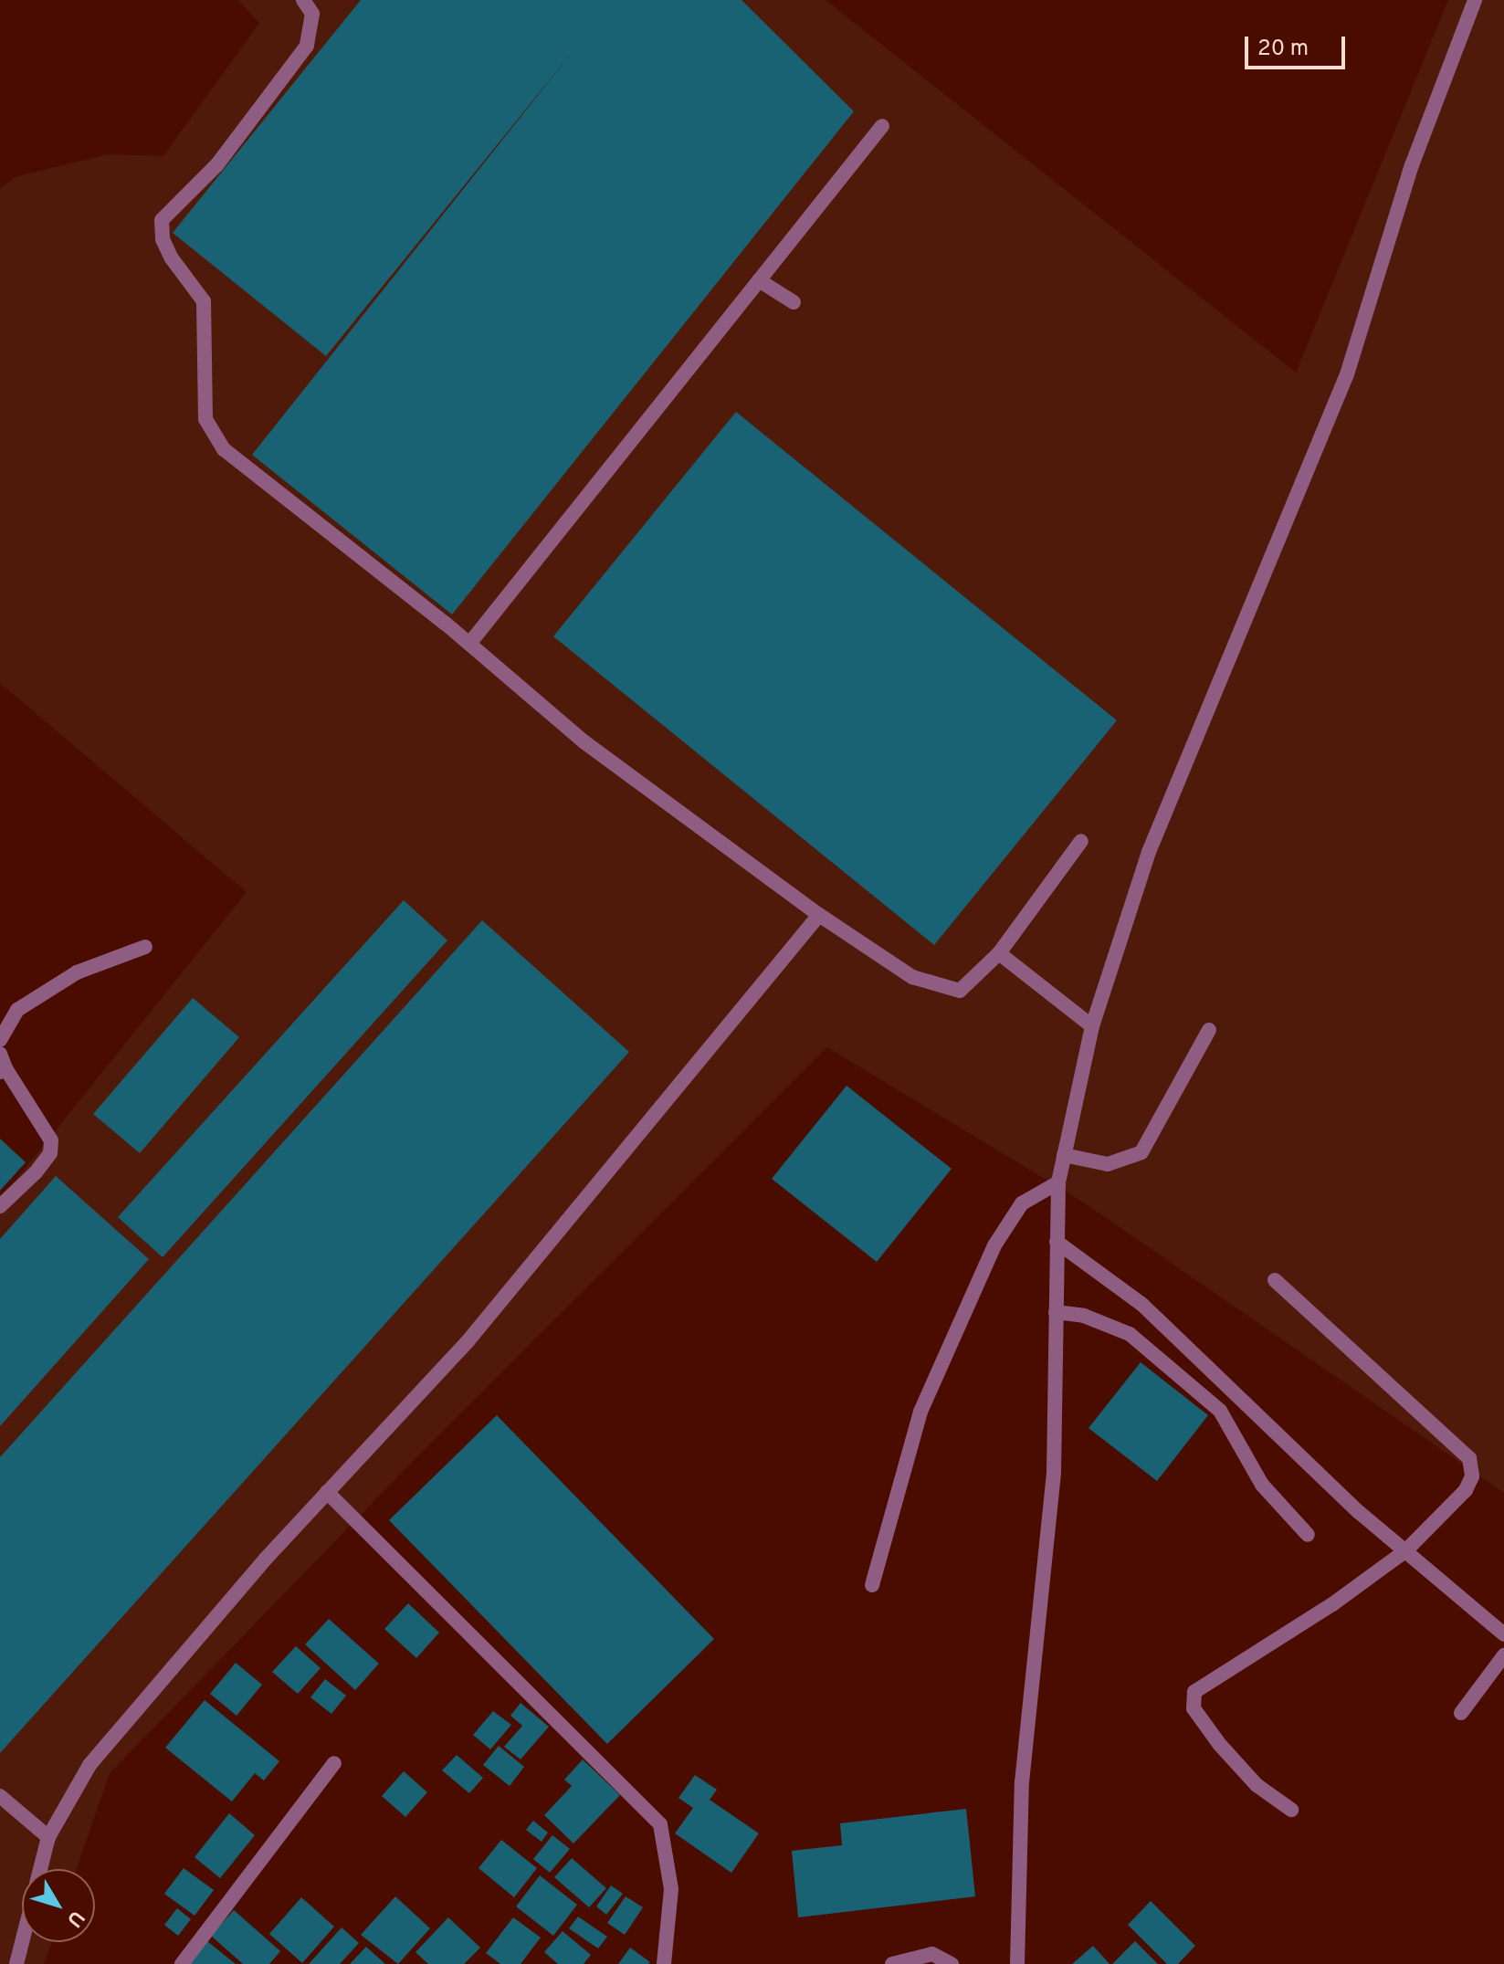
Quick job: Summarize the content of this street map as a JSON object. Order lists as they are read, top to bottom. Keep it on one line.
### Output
{"scale_bar":"20 m","north":"bottom right"}
